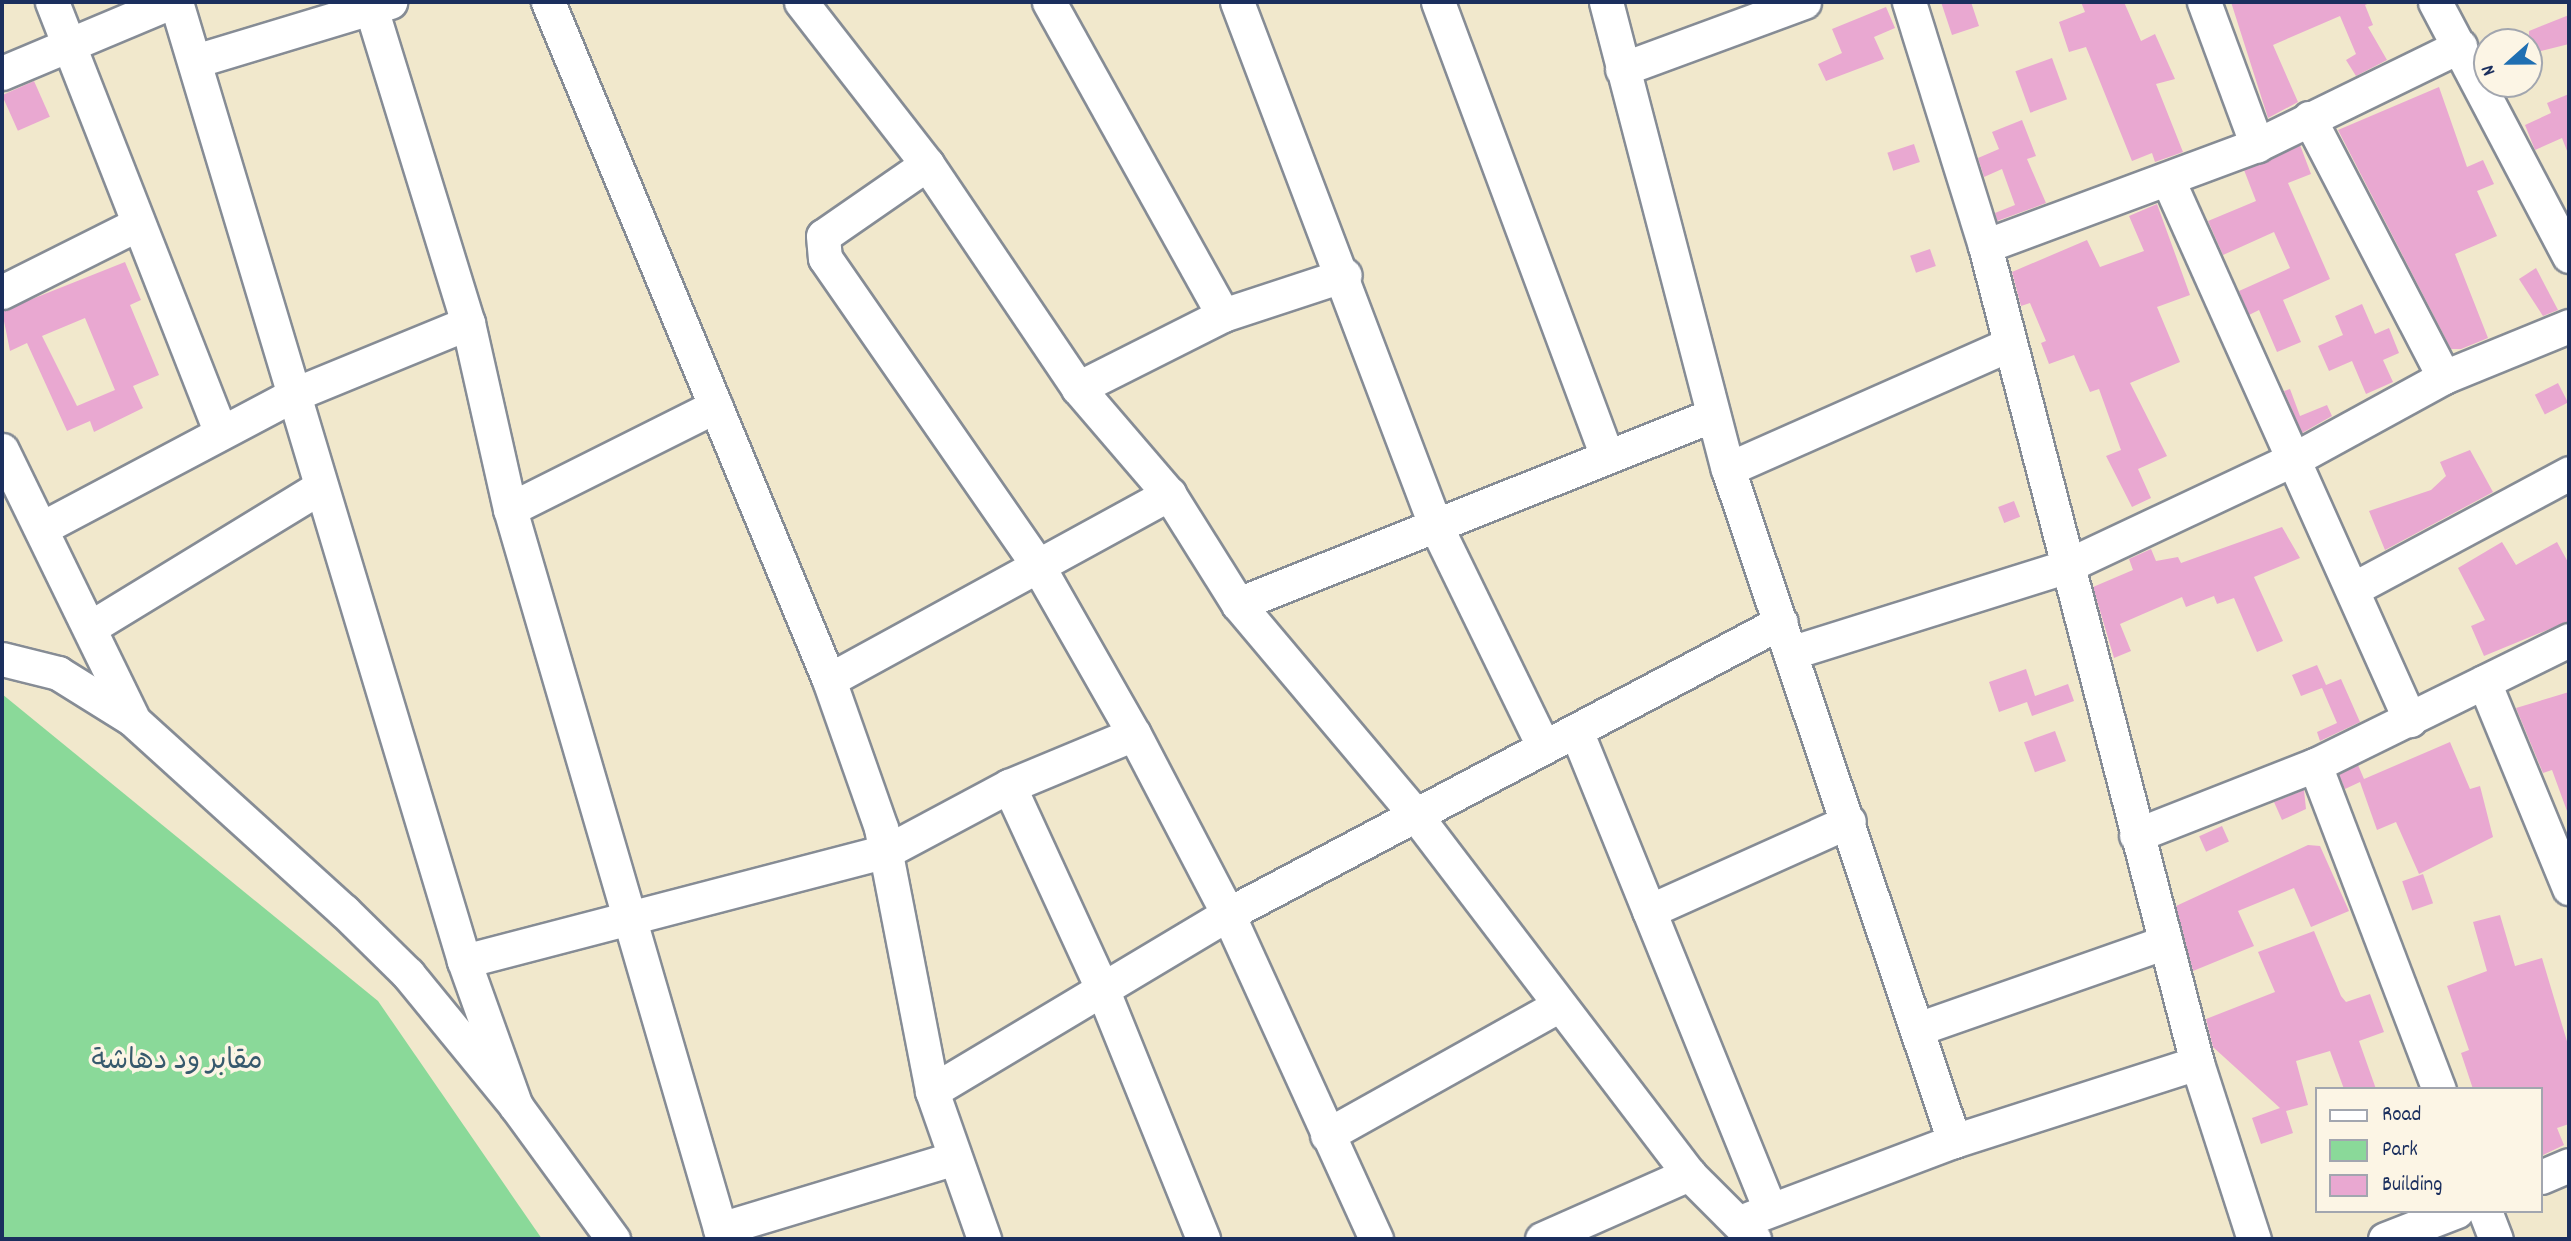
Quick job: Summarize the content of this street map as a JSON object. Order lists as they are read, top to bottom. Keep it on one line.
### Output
{"parks":["مقابر ود دهاشة"],"legend":["Road","Park","Building"],"north":"left"}
